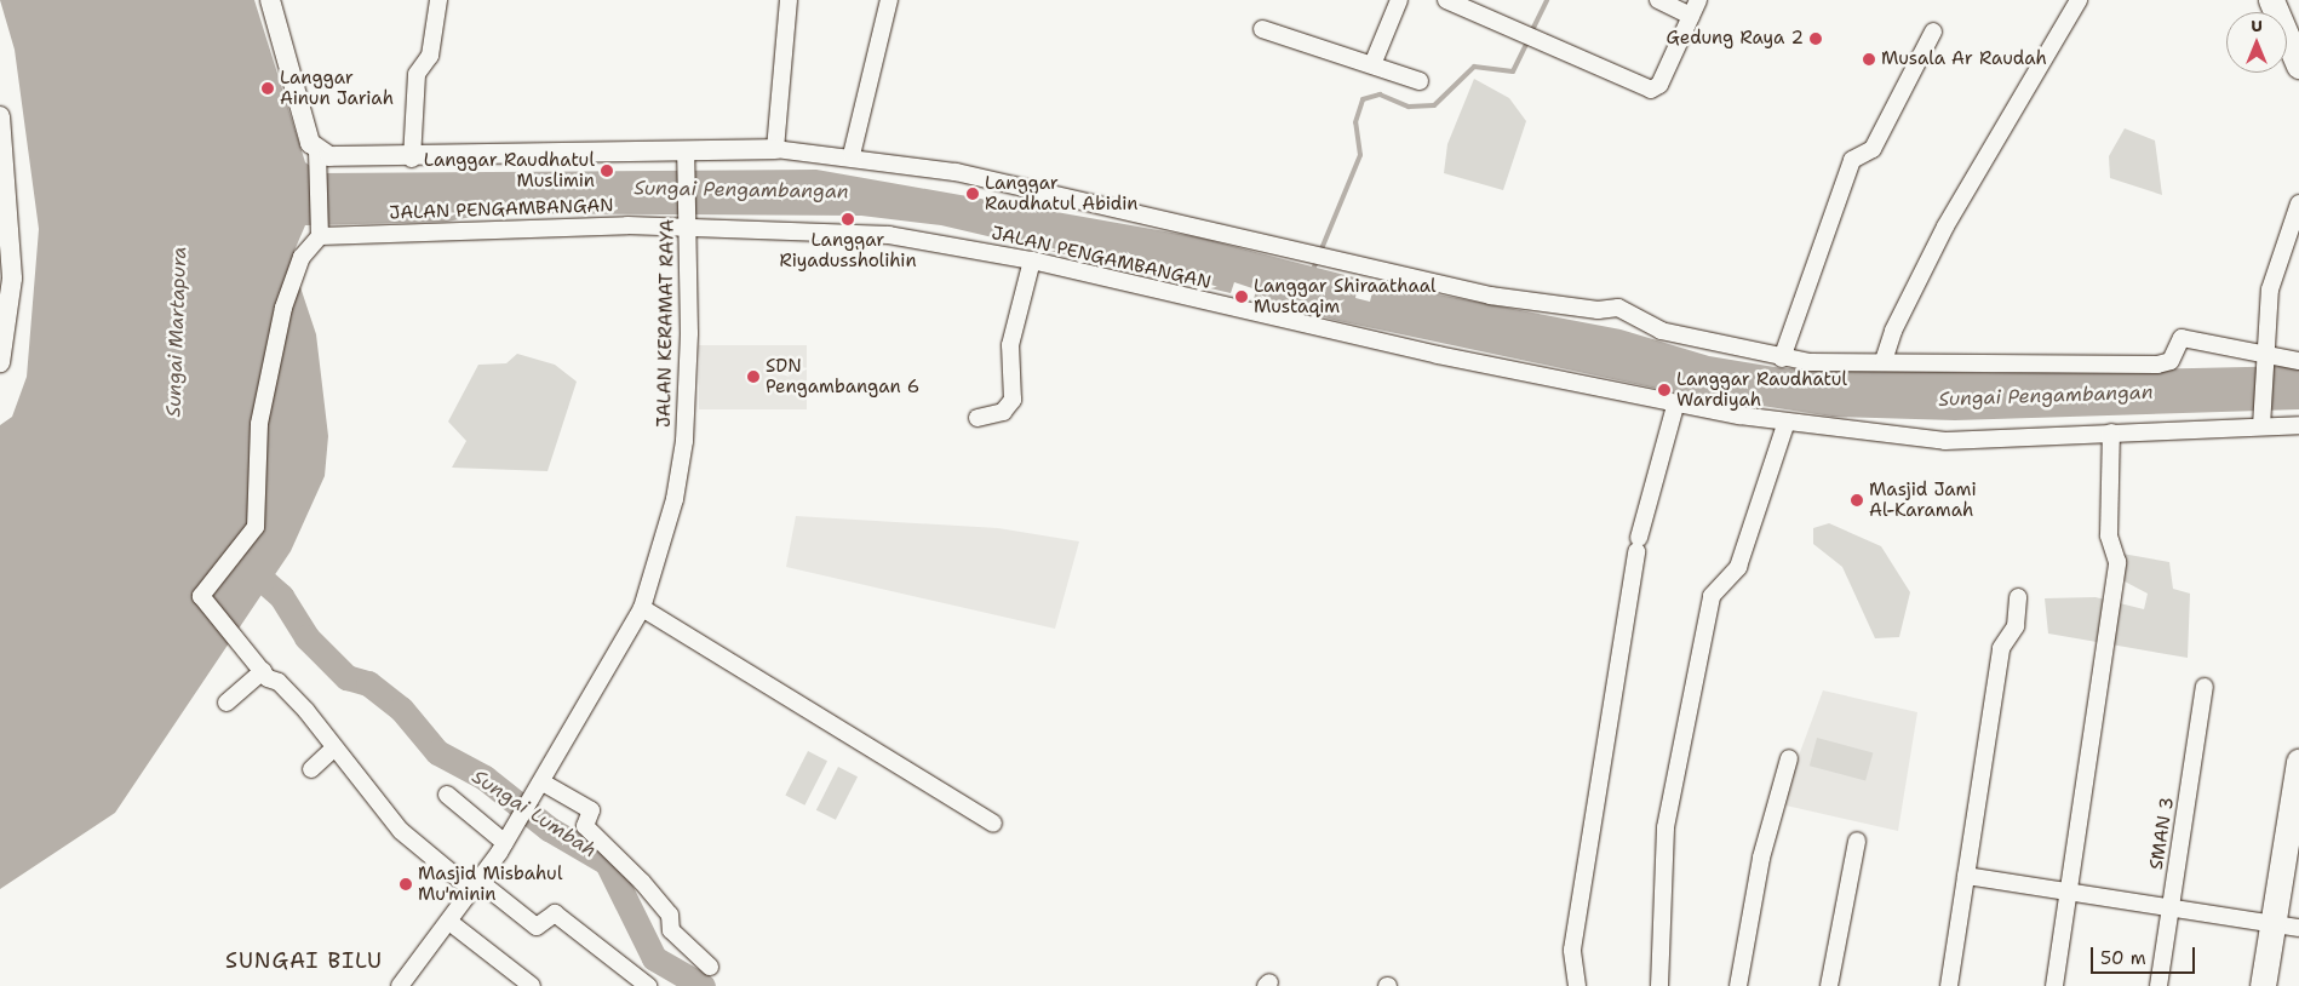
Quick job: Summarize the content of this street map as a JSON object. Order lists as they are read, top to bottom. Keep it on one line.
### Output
{"streets":{"street":["JALAN PENGAMBANGAN","JALAN KERAMAT RAYA","SMAN 3"]},"crossings":[["JALAN PENGAMBANGAN","JALAN KERAMAT RAYA"]],"districts":["SUNGAI BILU"],"water":["Sungai Pengambangan","Sungai Martapura","Sungai Lumbah"],"places":["Gedung Raya 2","Musala Ar Raudah","Langgar Ainun Jariah","Langgar Raudhatul Muslimin","Langgar Raudhatul Abidin","Langgar Riyadussholihin","Langgar Shiraathaal Mustaqim","SDN Pengambangan 6","Langgar Raudhatul Wardiyah","Masjid Jami Al-Karamah","Masjid Misbahul Mu'minin"],"scale_bar":"50 m","north":"top"}
